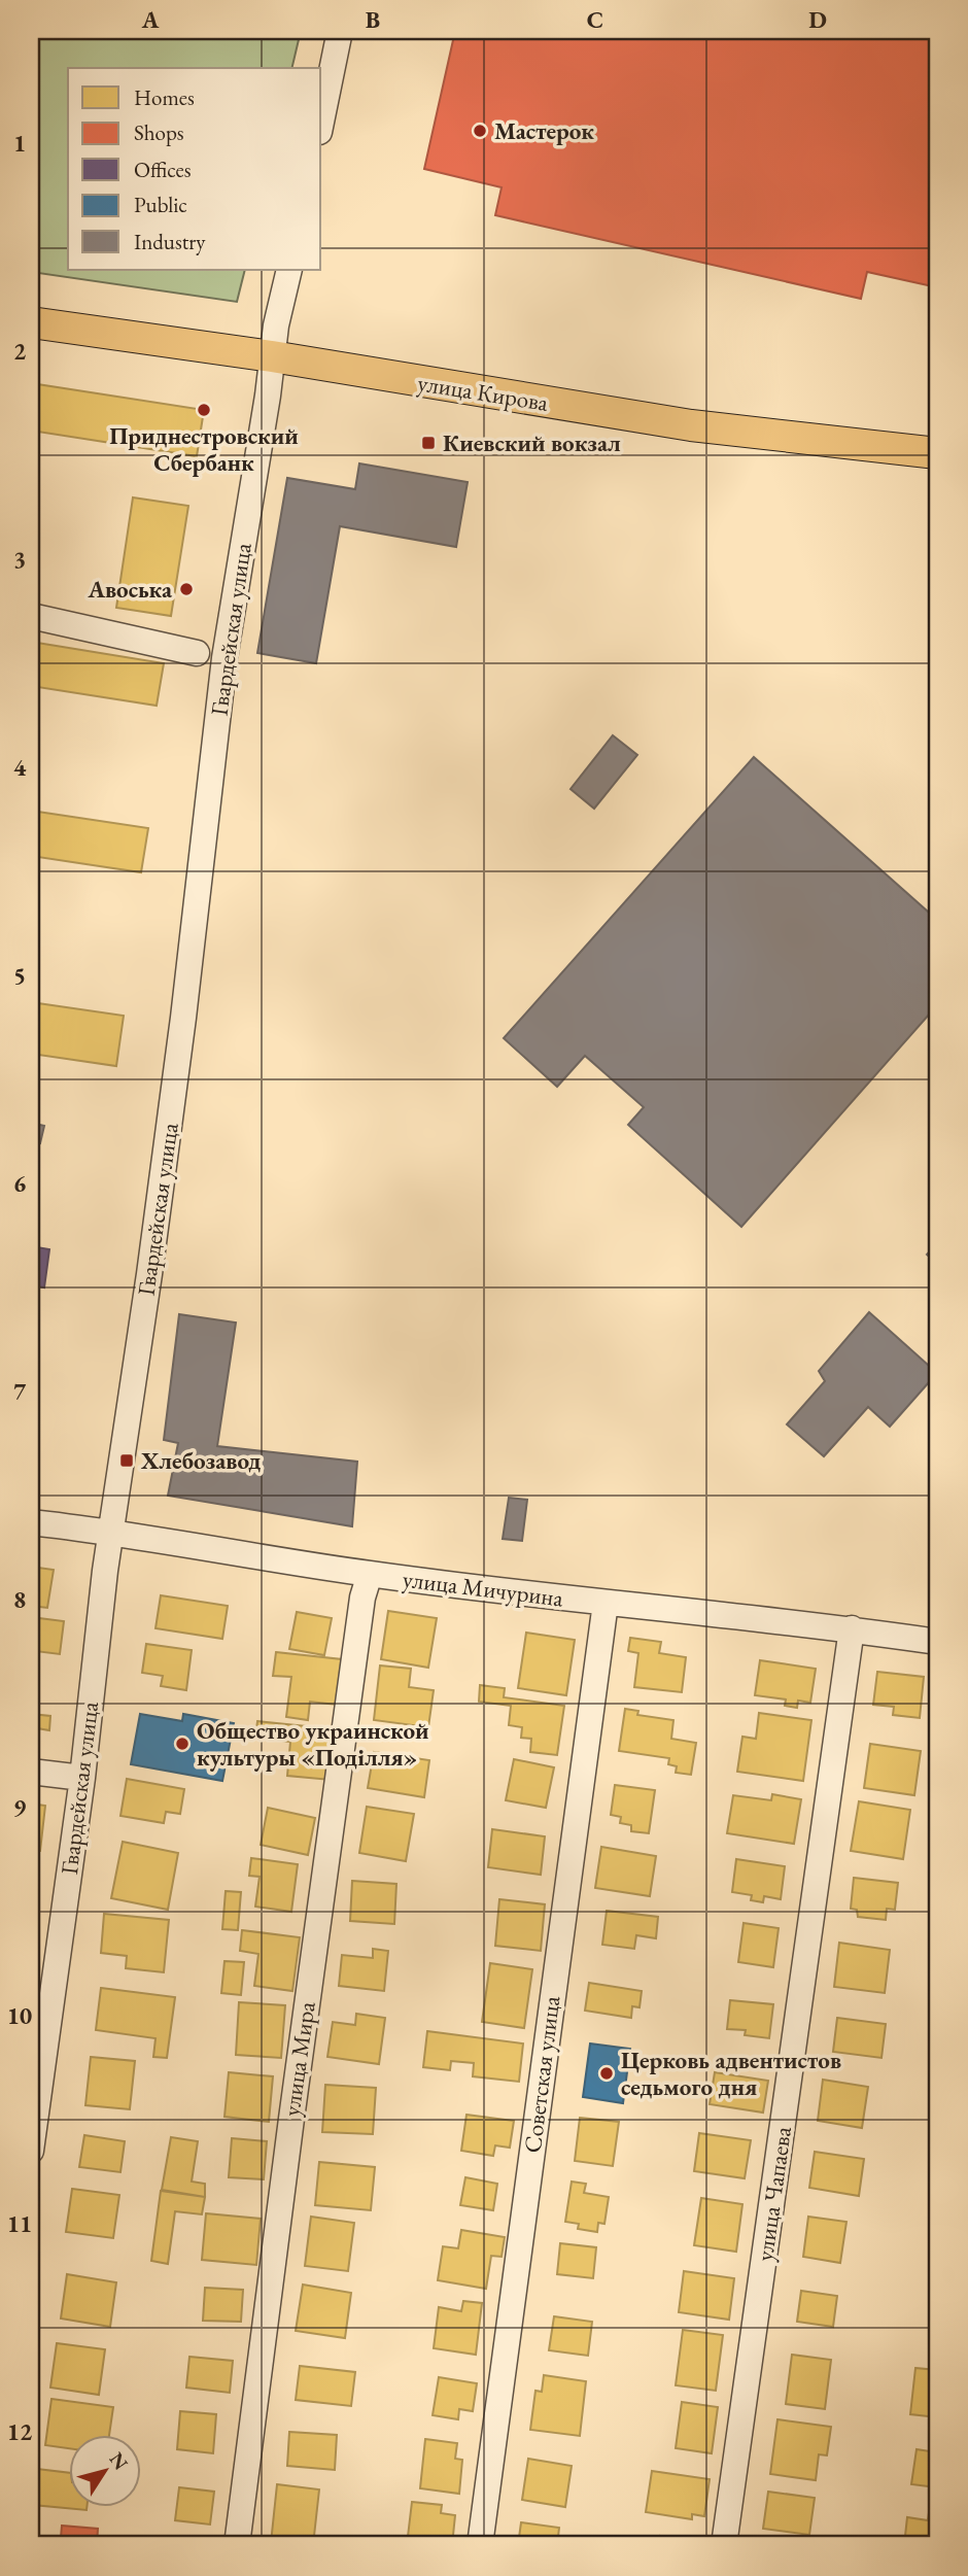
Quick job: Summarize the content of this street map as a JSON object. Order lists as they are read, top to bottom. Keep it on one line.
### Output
{"streets":{"main road":["улица Кирова"],"street":["Гвардейская улица","улица Мичурина","улица Мира","Советская улица","улица Чапаева"]},"crossings":[["улица Кирова","Гвардейская улица"],["Гвардейская улица","улица Мичурина"],["улица Мичурина","улица Мира"],["улица Мичурина","Советская улица"],["улица Мичурина","улица Чапаева"]],"places":{"other":["Мастерок","Приднестровский Сбербанк","Авоська","Общество украинской культуры «Поділля»","Церковь адвентистов седьмого дня"],"transit":["Киевский вокзал","Хлебозавод"]},"legend":["Homes","Shops","Offices","Public","Industry"],"north":"top right","grid":{"columns":["A","B","C","D"],"rows":["1","2","3","4","5","6","7","8","9","10","11","12"]}}
